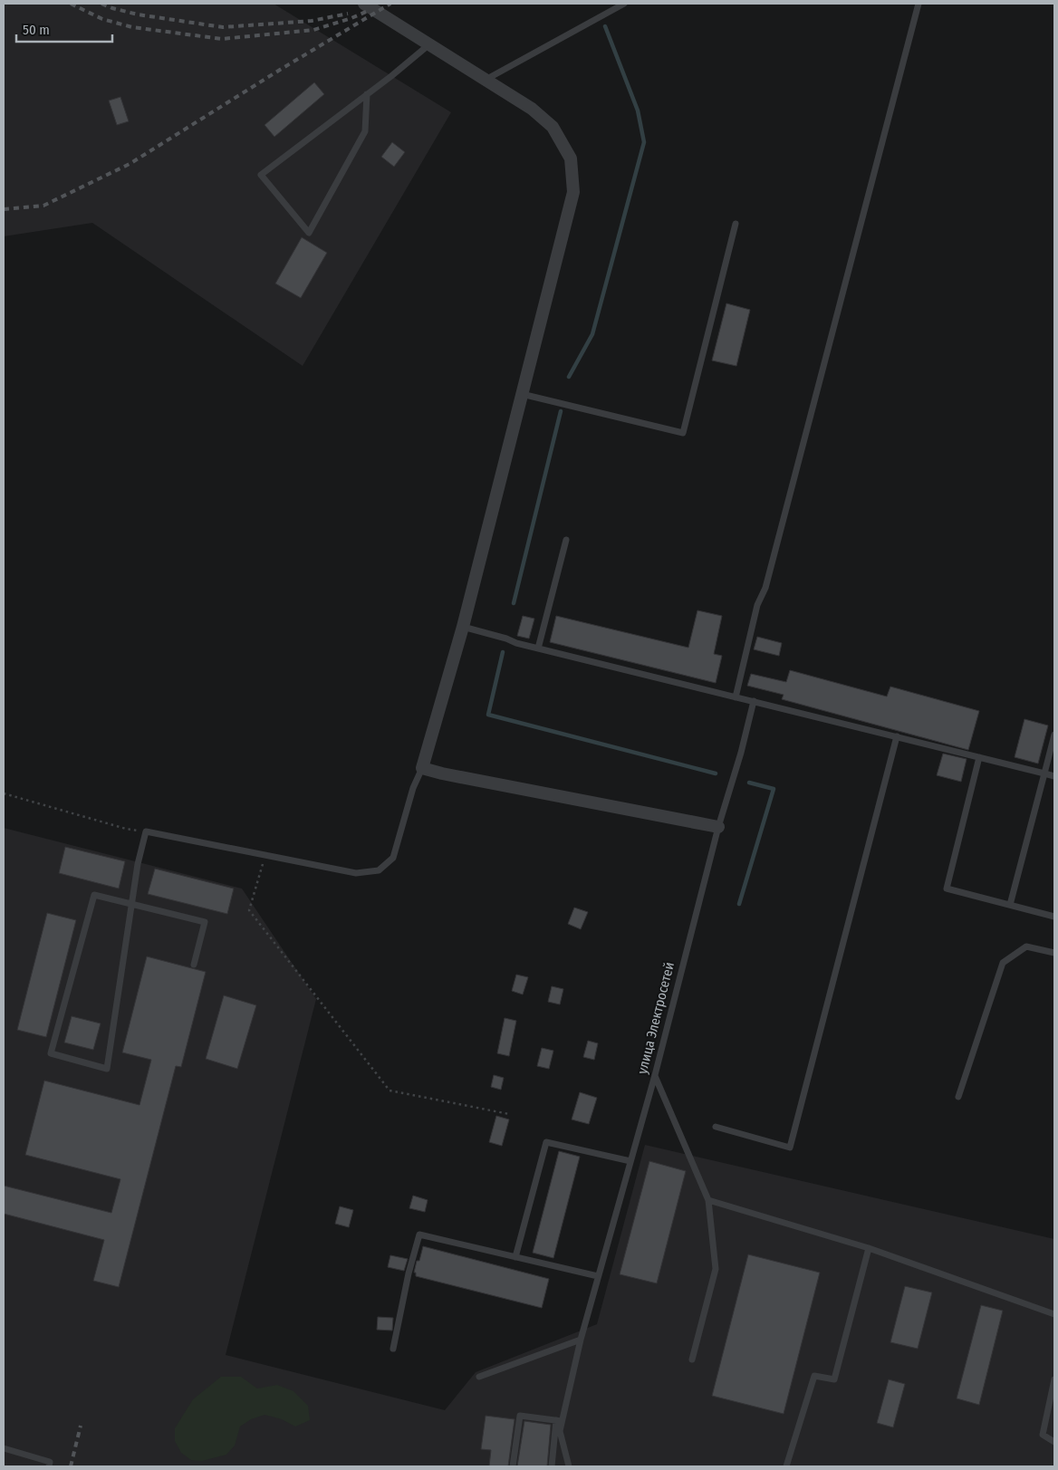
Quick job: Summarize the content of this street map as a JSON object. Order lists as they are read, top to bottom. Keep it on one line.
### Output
{"streets":{"lane":["улица Электросетей"]},"scale_bar":"50 m"}
